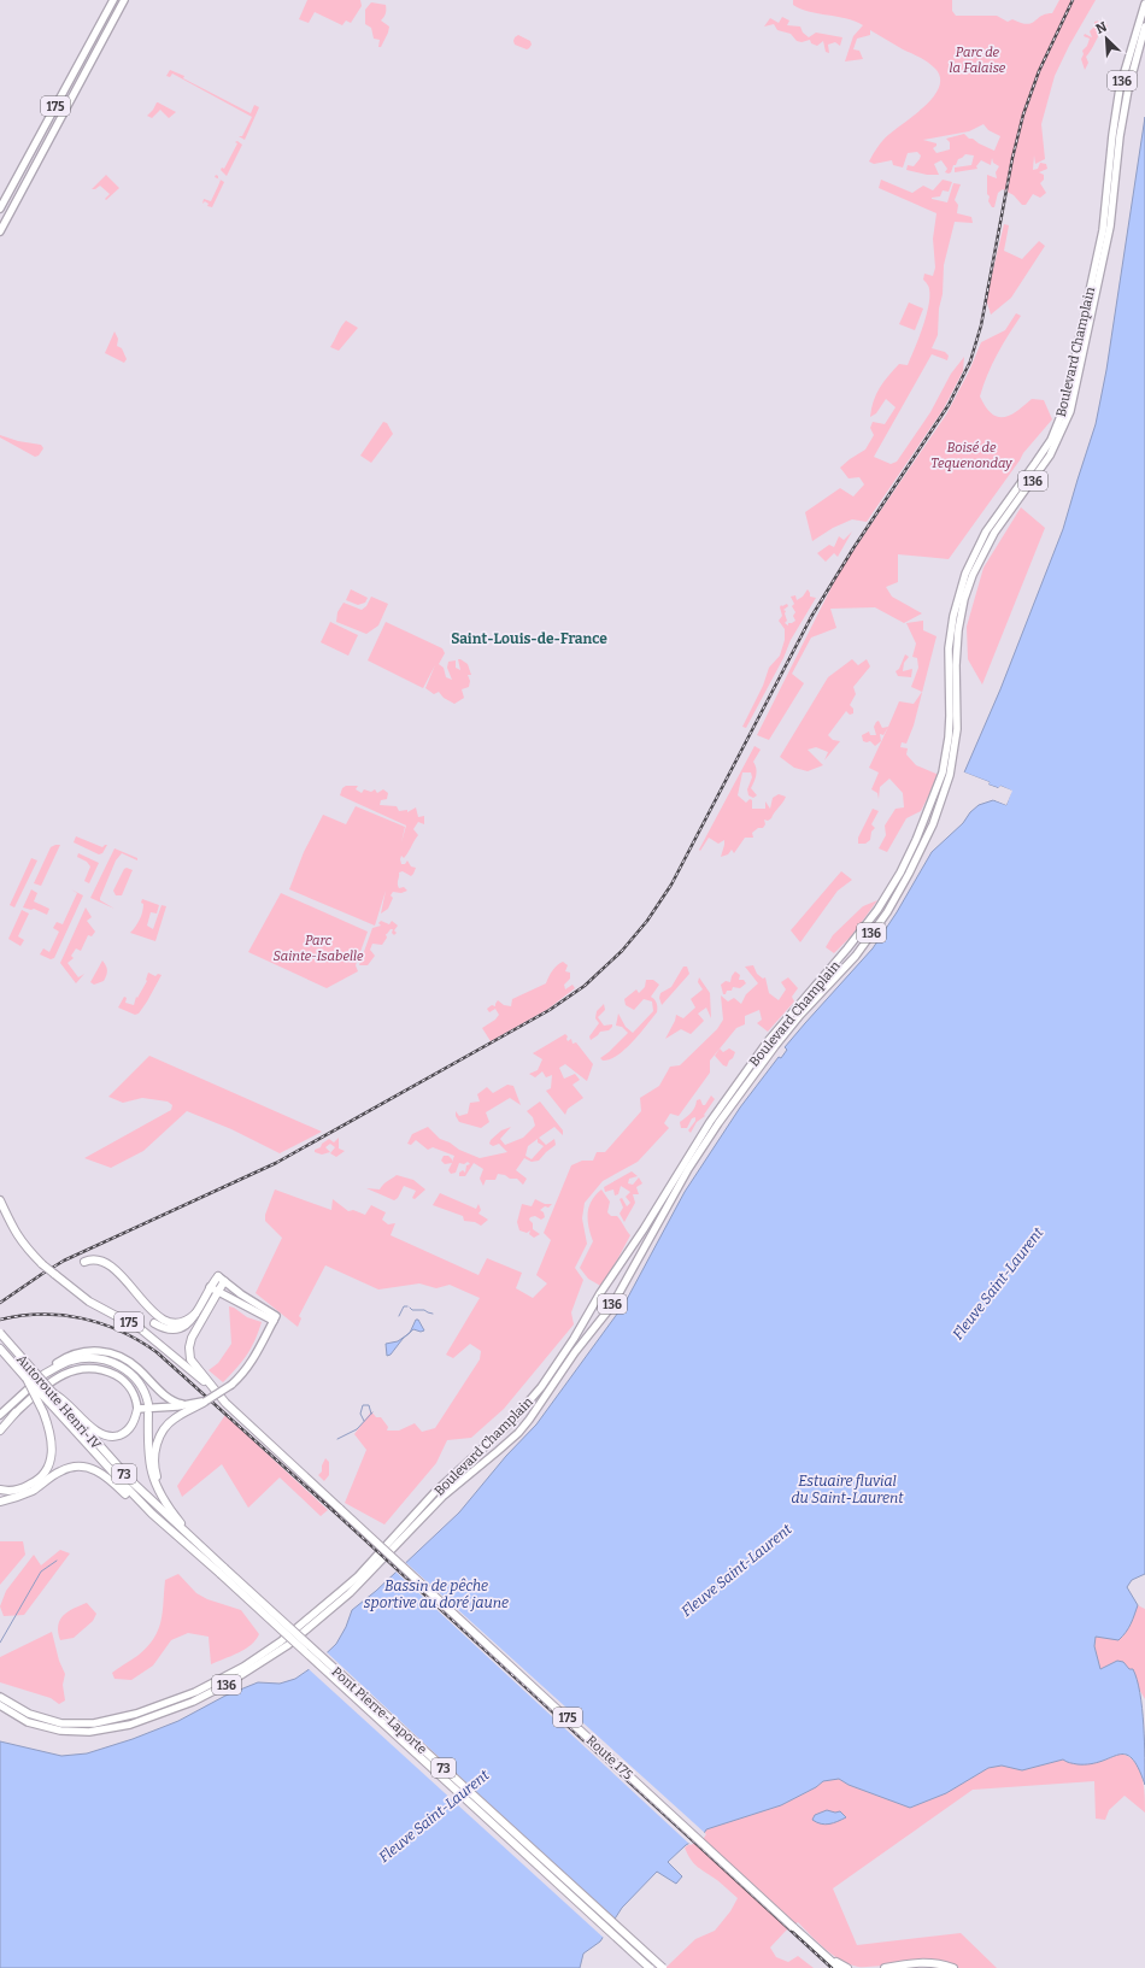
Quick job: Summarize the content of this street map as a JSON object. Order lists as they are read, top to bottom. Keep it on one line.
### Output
{"streets":{"highway":["175","Autoroute Henri-IV","73","Pont Pierre-Laporte","Route 175"],"main road":["136","Boulevard Champlain"]},"crossings":[["175","Route 175"],["Autoroute Henri-IV","Pont Pierre-Laporte"]],"districts":["Saint-Louis-de-France"],"water":["Fleuve Saint-Laurent","Estuaire fluvial du Saint-Laurent","Bassin de pêche sportive au doré jaune"],"parks":["Parc de la Falaise","Boisé de Tequenonday","Parc Sainte-Isabelle"],"north":"top left"}
